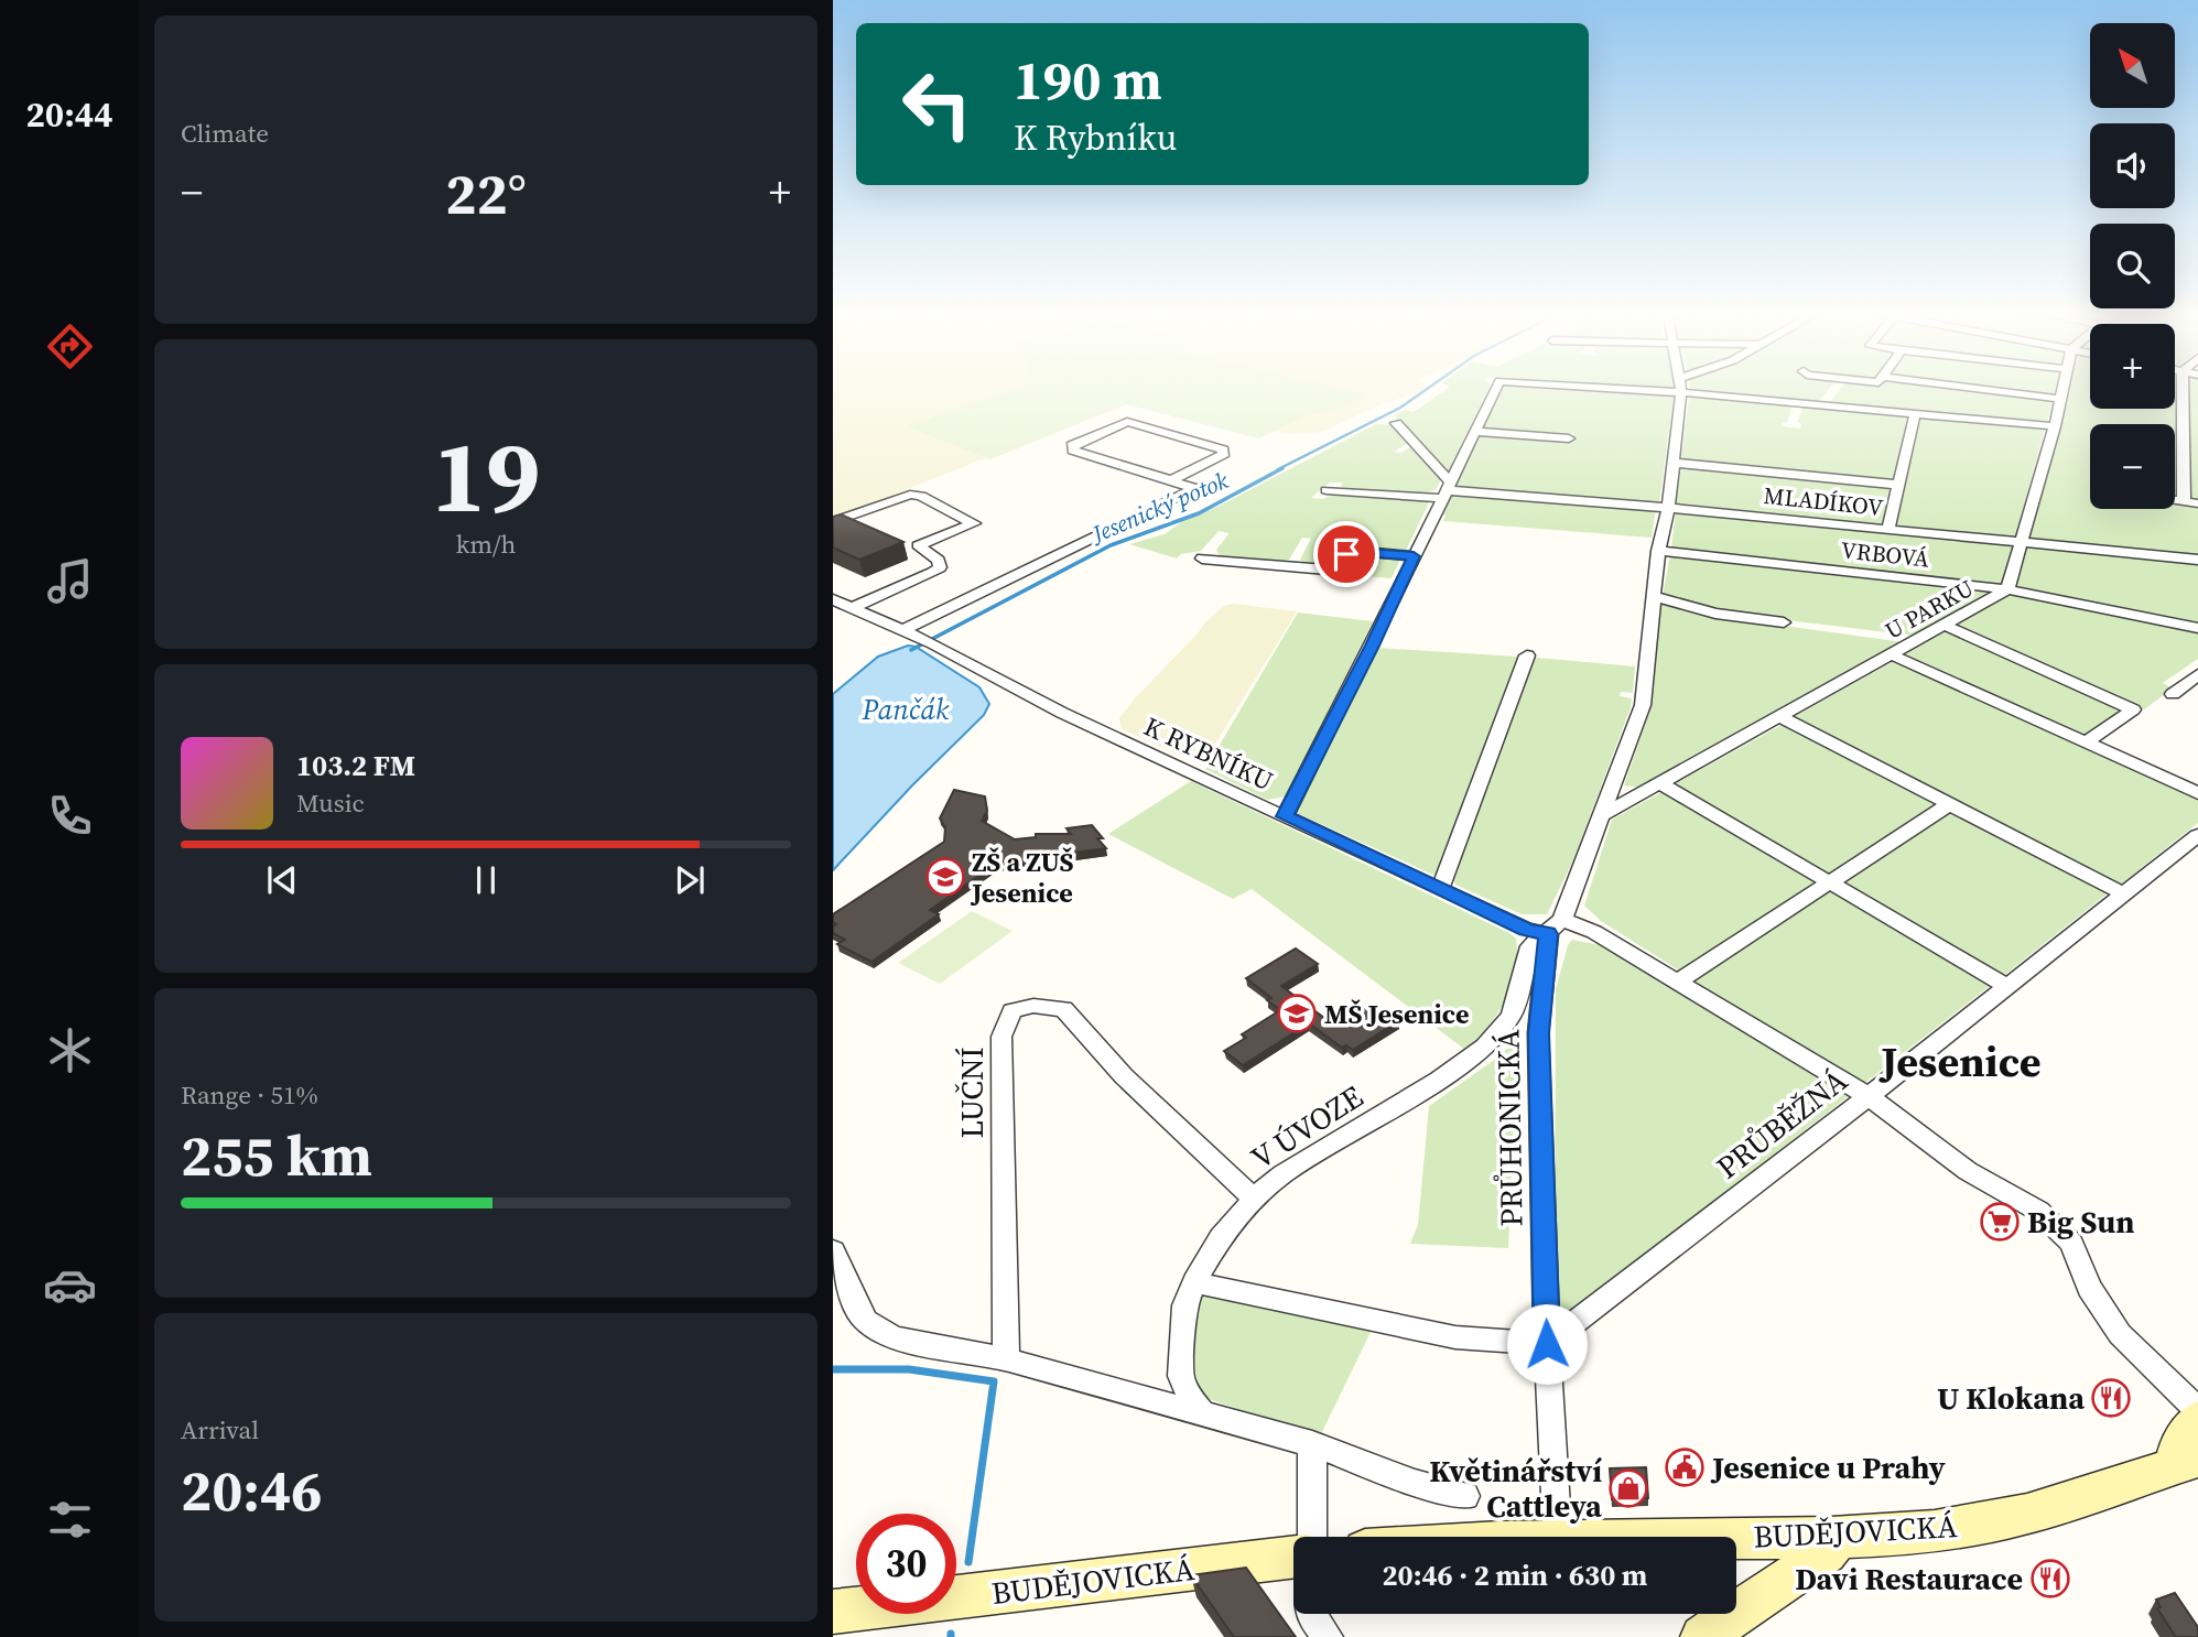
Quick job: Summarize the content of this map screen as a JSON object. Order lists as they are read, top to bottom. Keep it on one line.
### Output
{"streets":{"main road":["BUDĚJOVICKÁ"],"street":["MLADÍKOV","VRBOVÁ","U PARKU","K RYBNÍKU","LUČNÍ","PRŮBĚŽNÁ","V ÚVOZE","PRŮHONICKÁ"]},"crossings":[["MLADÍKOV","U PARKU"],["MLADÍKOV","PRŮHONICKÁ"],["VRBOVÁ","U PARKU"],["VRBOVÁ","PRŮHONICKÁ"],["U PARKU","PRŮHONICKÁ"],["K RYBNÍKU","PRŮBĚŽNÁ"],["K RYBNÍKU","V ÚVOZE"],["K RYBNÍKU","PRŮHONICKÁ"],["LUČNÍ","V ÚVOZE"],["PRŮBĚŽNÁ","PRŮHONICKÁ"],["V ÚVOZE","PRŮHONICKÁ"]],"districts":["Jesenice"],"water":["Jesenický potok","Pančák"],"places":{"school or university":["ZŠ a ZUŠ Jesenice","MŠ Jesenice"],"supermarket":["Big Sun"],"restaurant":["U Klokana","Davi Restaurace"],"public building":["Jesenice u Prahy"],"shop":["Květinářství Cattleya"]},"north":"top left","page":{"tabs":"20:44","tile":["Climate",["19","km/h"],["Range · 51%","255 km"],["Arrival","20:46"]],"map_buttons":["+","−"],"turn":["190 m","K Rybníku"],"heat":["−","22°","+"],"song":["103.2 FM","Music"],"limit":"30","trip":"20:46 · 2 min · 630 m"}}
